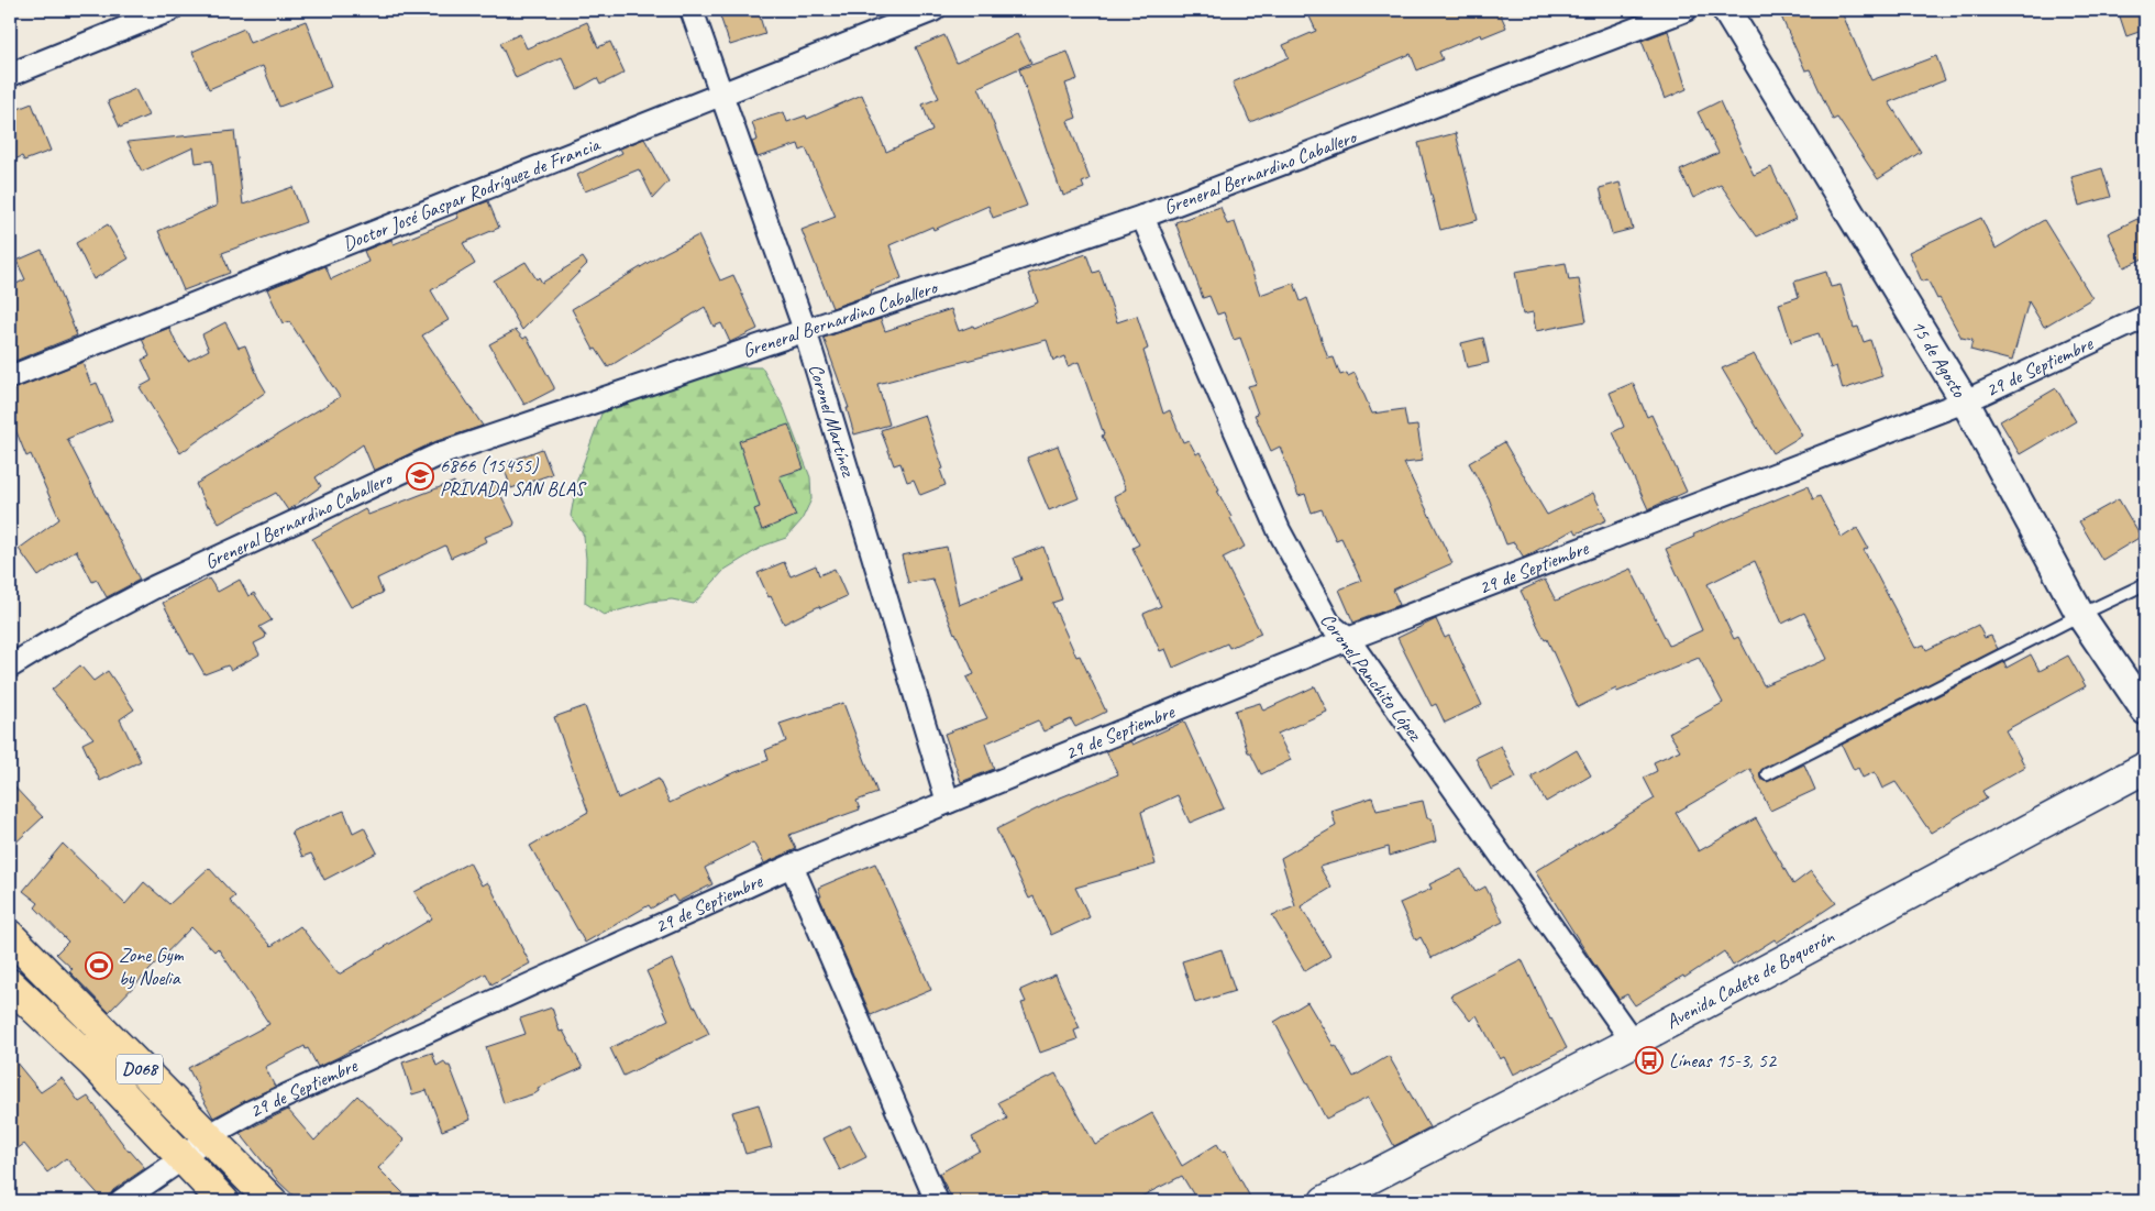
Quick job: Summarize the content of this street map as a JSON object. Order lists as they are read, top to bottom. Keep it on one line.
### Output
{"streets":{"main road":["Avenida Cadete de Boquerón","D068"],"street":["Greneral Bernardino Caballero","Doctor José Gaspar Rodríguez de Francia","15 de Agosto","29 de Septiembre","Coronel Martínez","Coronel Panchito López"]},"crossings":[["Greneral Bernardino Caballero","Coronel Martínez"],["Greneral Bernardino Caballero","Coronel Panchito López"],["Doctor José Gaspar Rodríguez de Francia","Coronel Martínez"],["15 de Agosto","29 de Septiembre"],["29 de Septiembre","Coronel Martínez"],["29 de Septiembre","Coronel Panchito López"],["29 de Septiembre","D068"],["Coronel Panchito López","Avenida Cadete de Boquerón"]],"places":{"school or university":["6866 (15455) PRIVADA SAN BLAS"],"sports":["Zone Gym by Noelia"],"bus stop":["Líneas 15-3, 52"]}}
